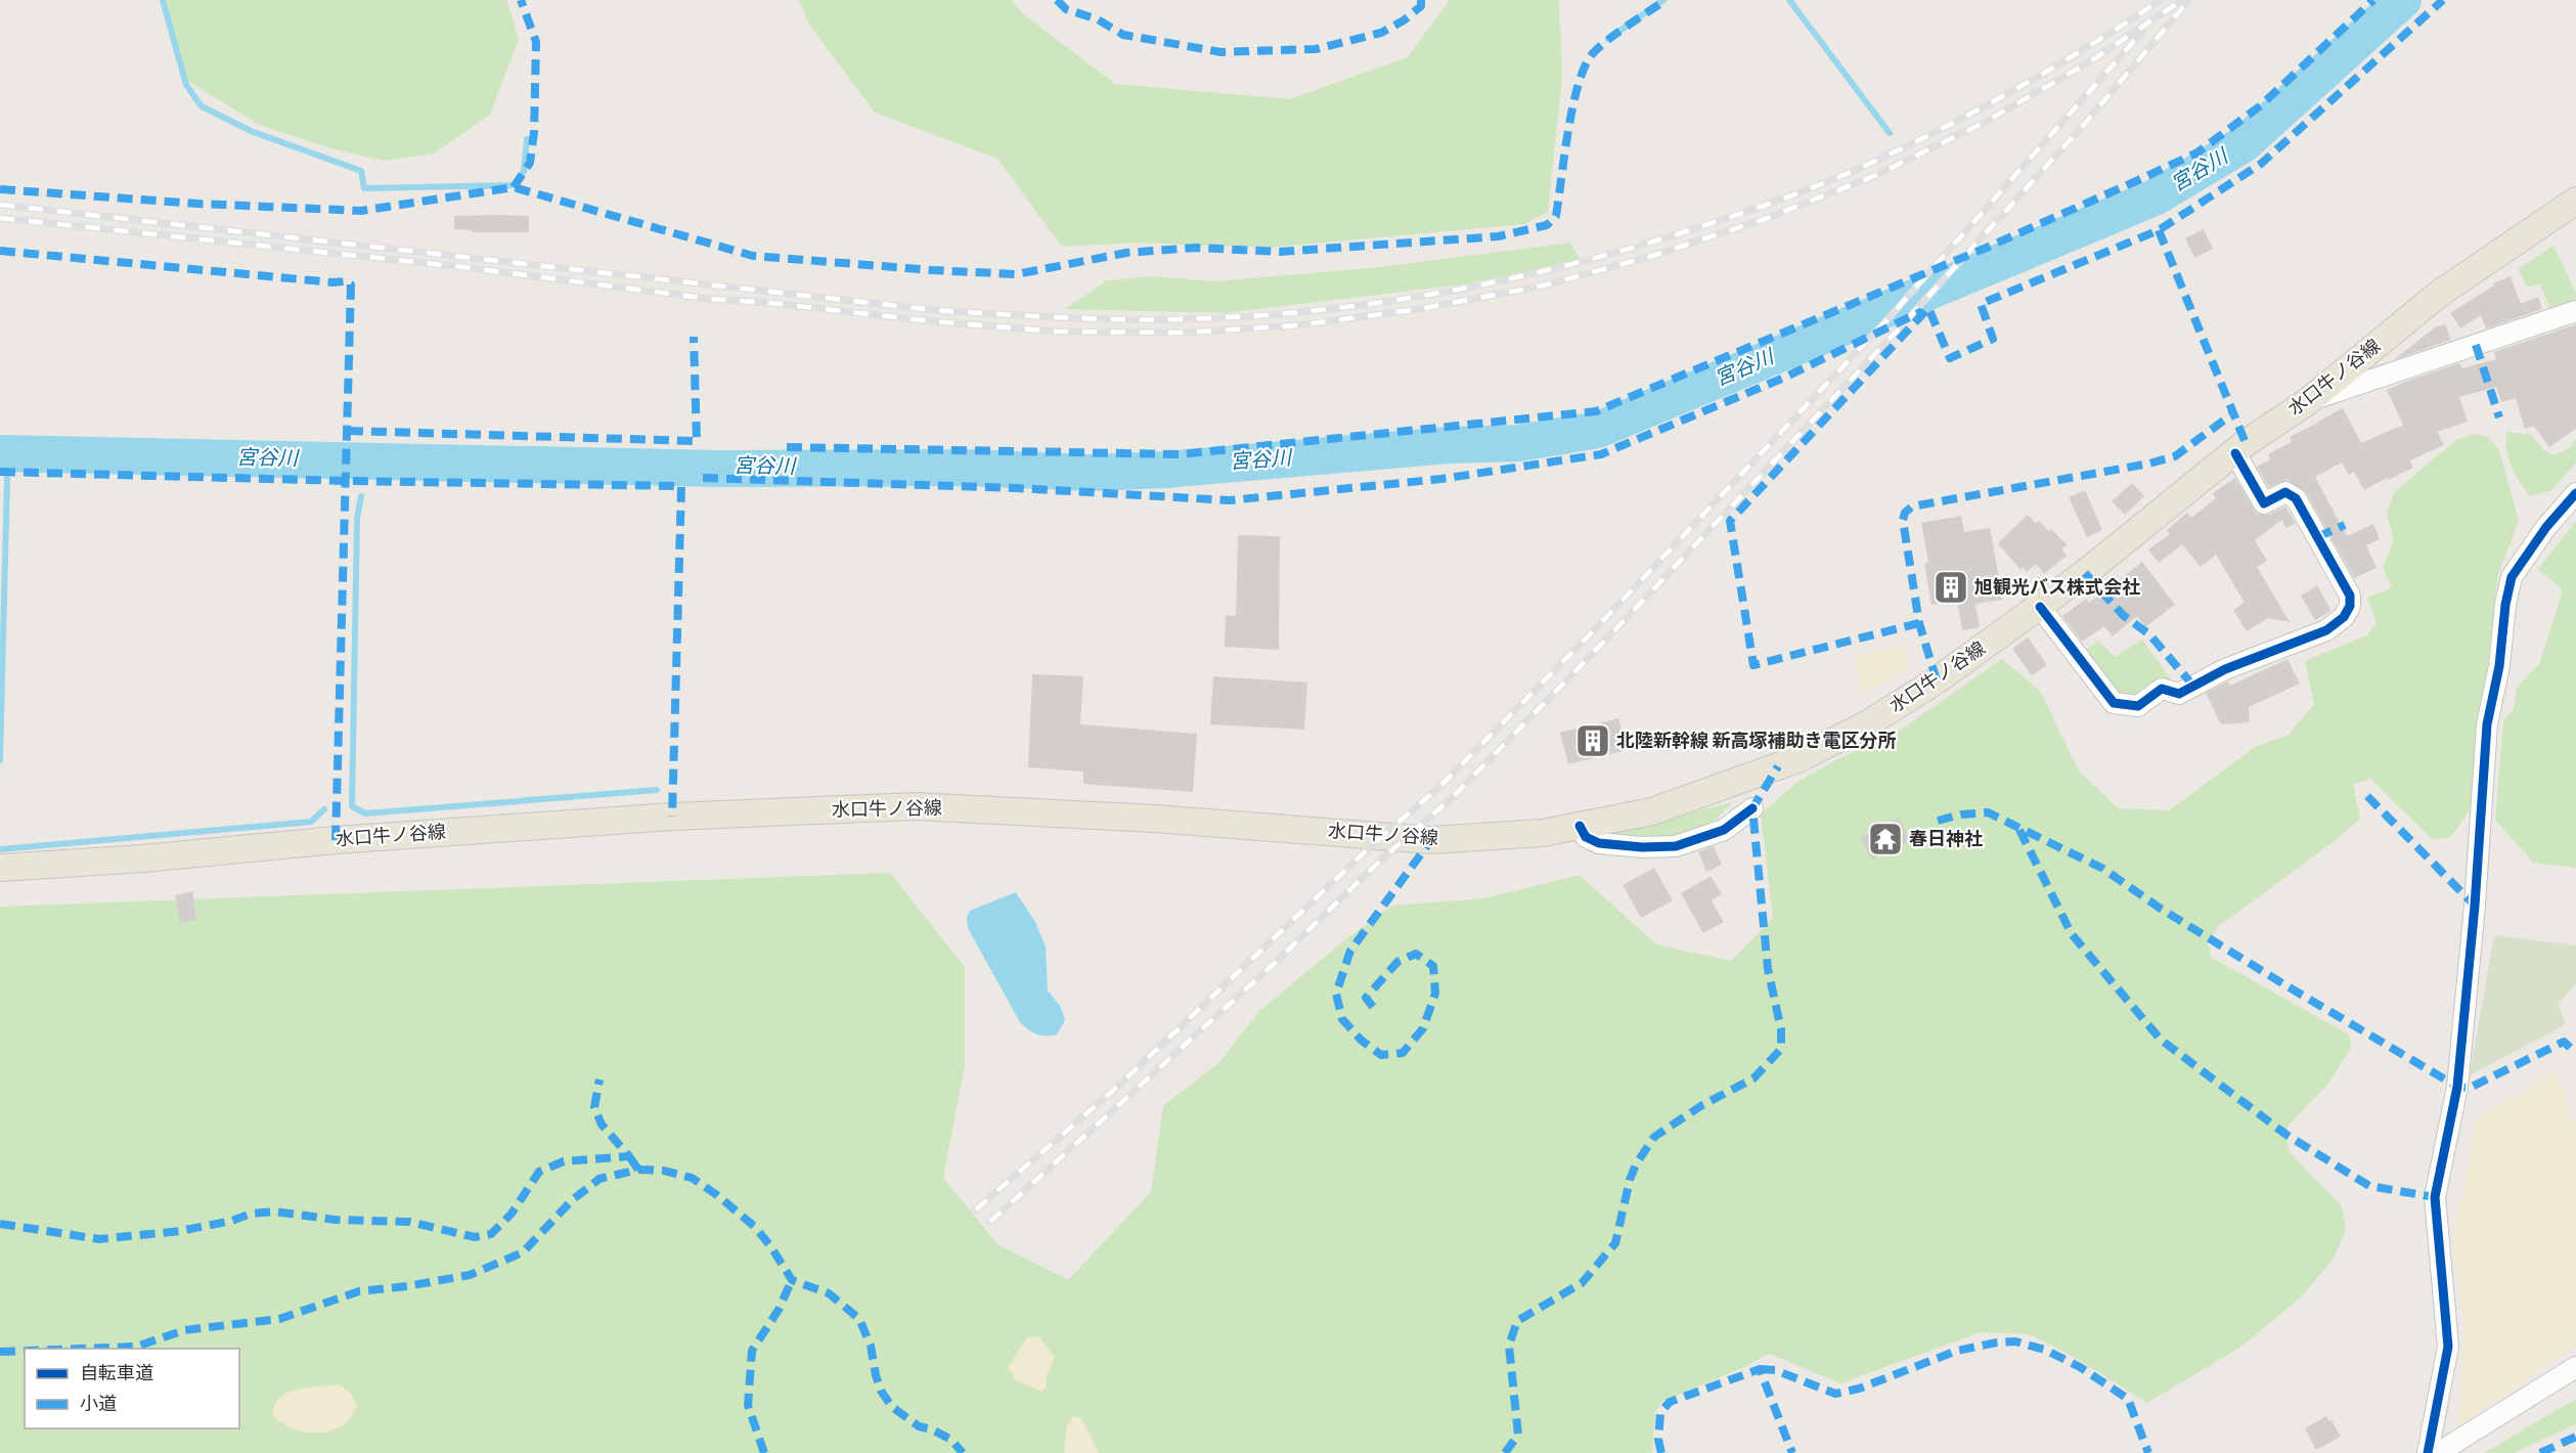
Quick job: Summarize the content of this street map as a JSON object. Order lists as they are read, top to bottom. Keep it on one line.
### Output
{"streets":{"main road":["水口牛ノ谷線"]},"water":["宮谷川"],"places":{"building":["旭観光バス株式会社","北陸新幹線 新高塚補助き電区分所"],"temple":["春日神社"]},"legend":["自転車道","小道"]}
